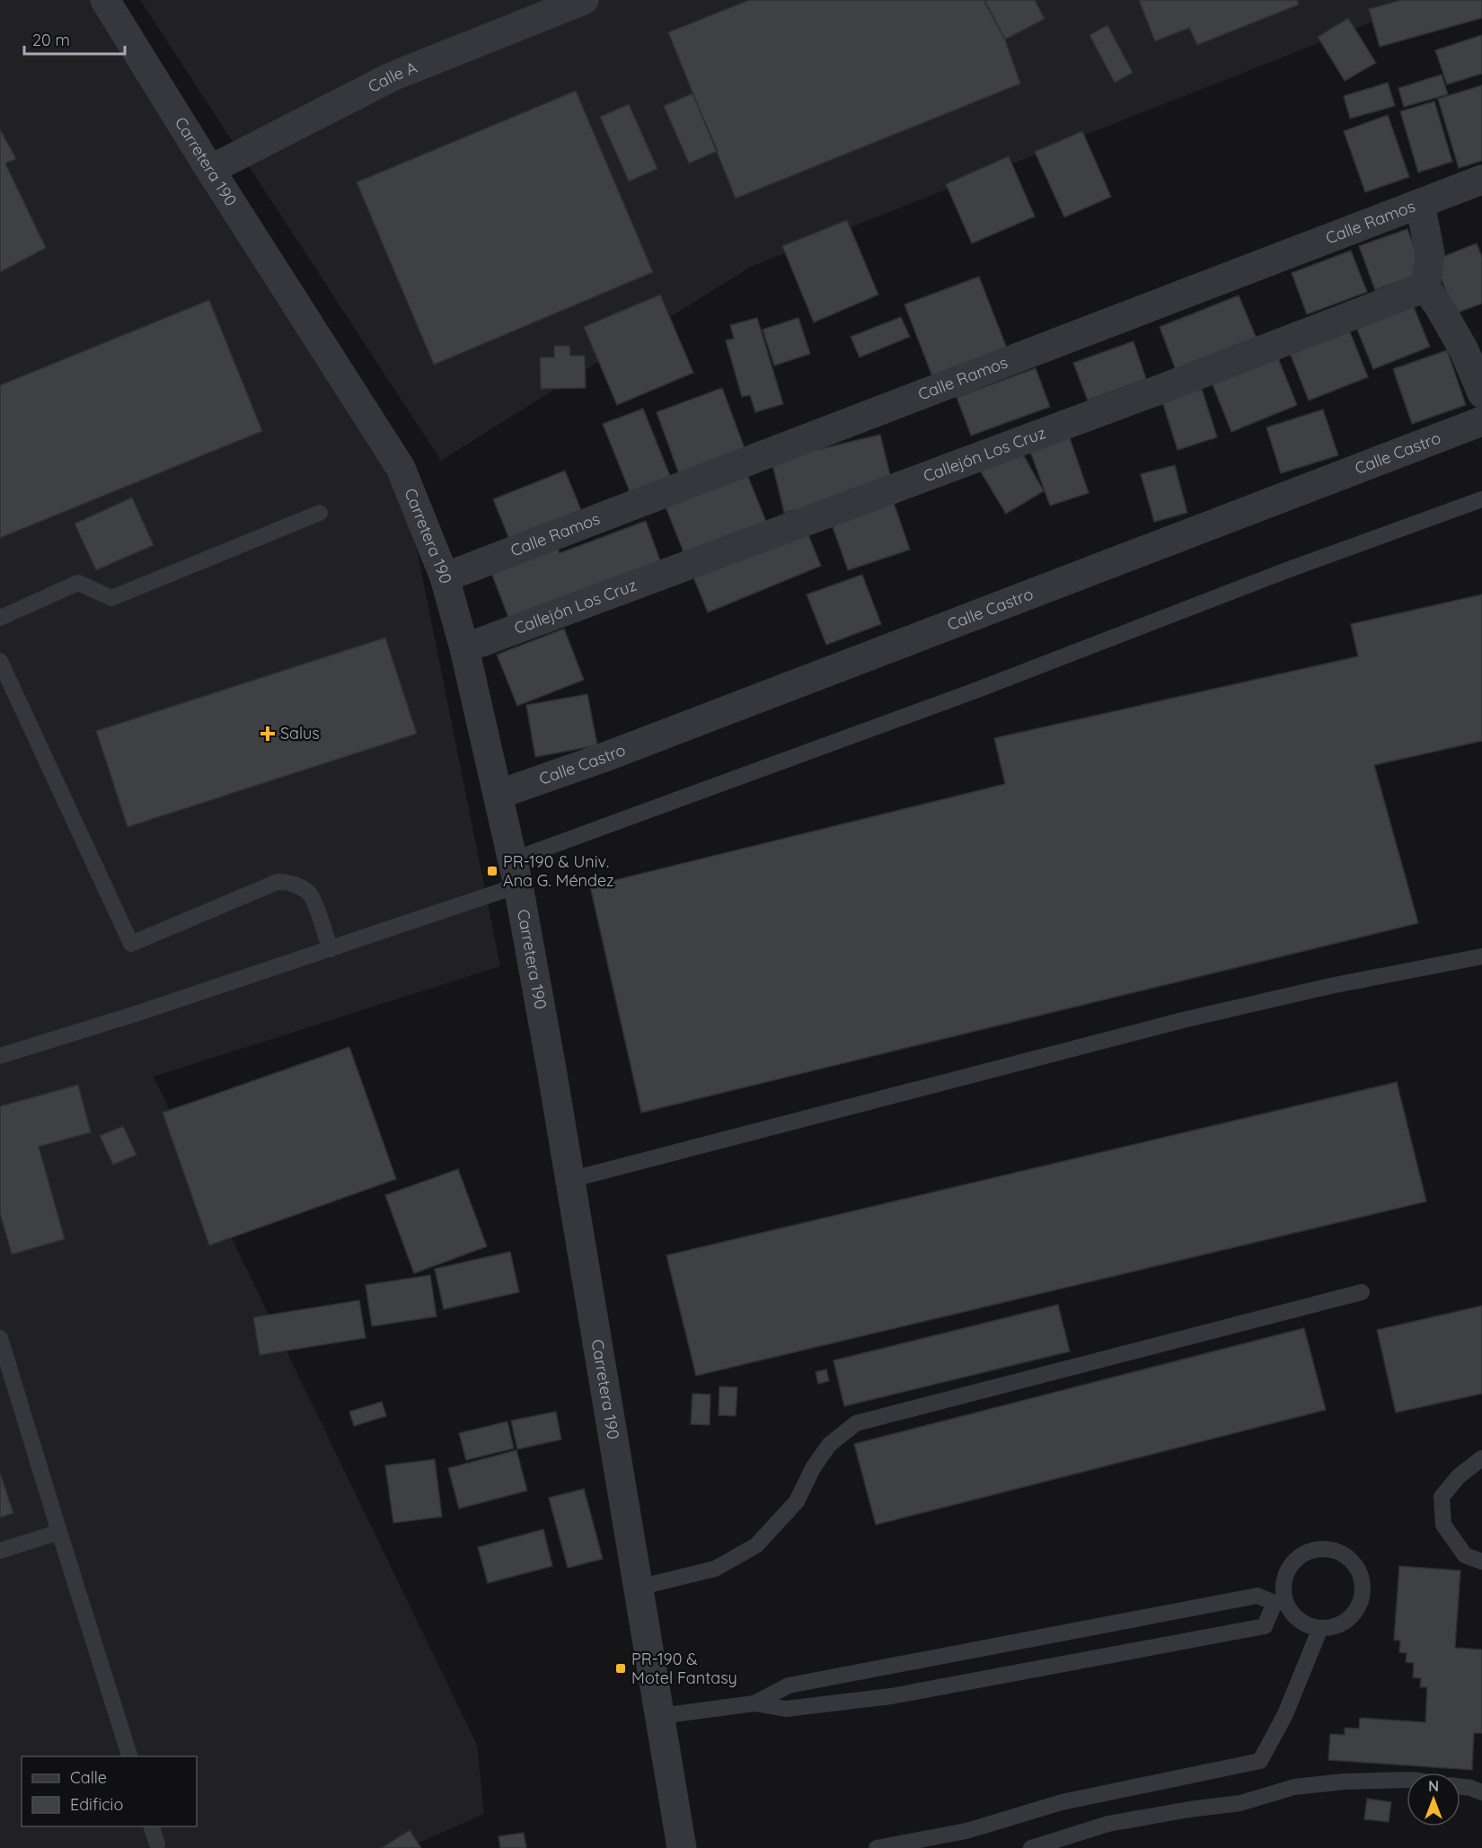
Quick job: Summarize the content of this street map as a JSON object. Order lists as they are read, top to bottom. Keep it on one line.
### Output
{"streets":{"street":["Calle A","Carretera 190","Calle Ramos","Calle Castro","Callejón Los Cruz"]},"crossings":[["Calle A","Carretera 190"],["Carretera 190","Calle Ramos"],["Carretera 190","Calle Castro"],["Carretera 190","Callejón Los Cruz"]],"places":{"health":["Salus"],"transit":["PR-190 & Univ. Ana G. Méndez","PR-190 & Motel Fantasy"]},"legend":["Calle","Edificio"],"scale_bar":"20 m","north":"top"}
